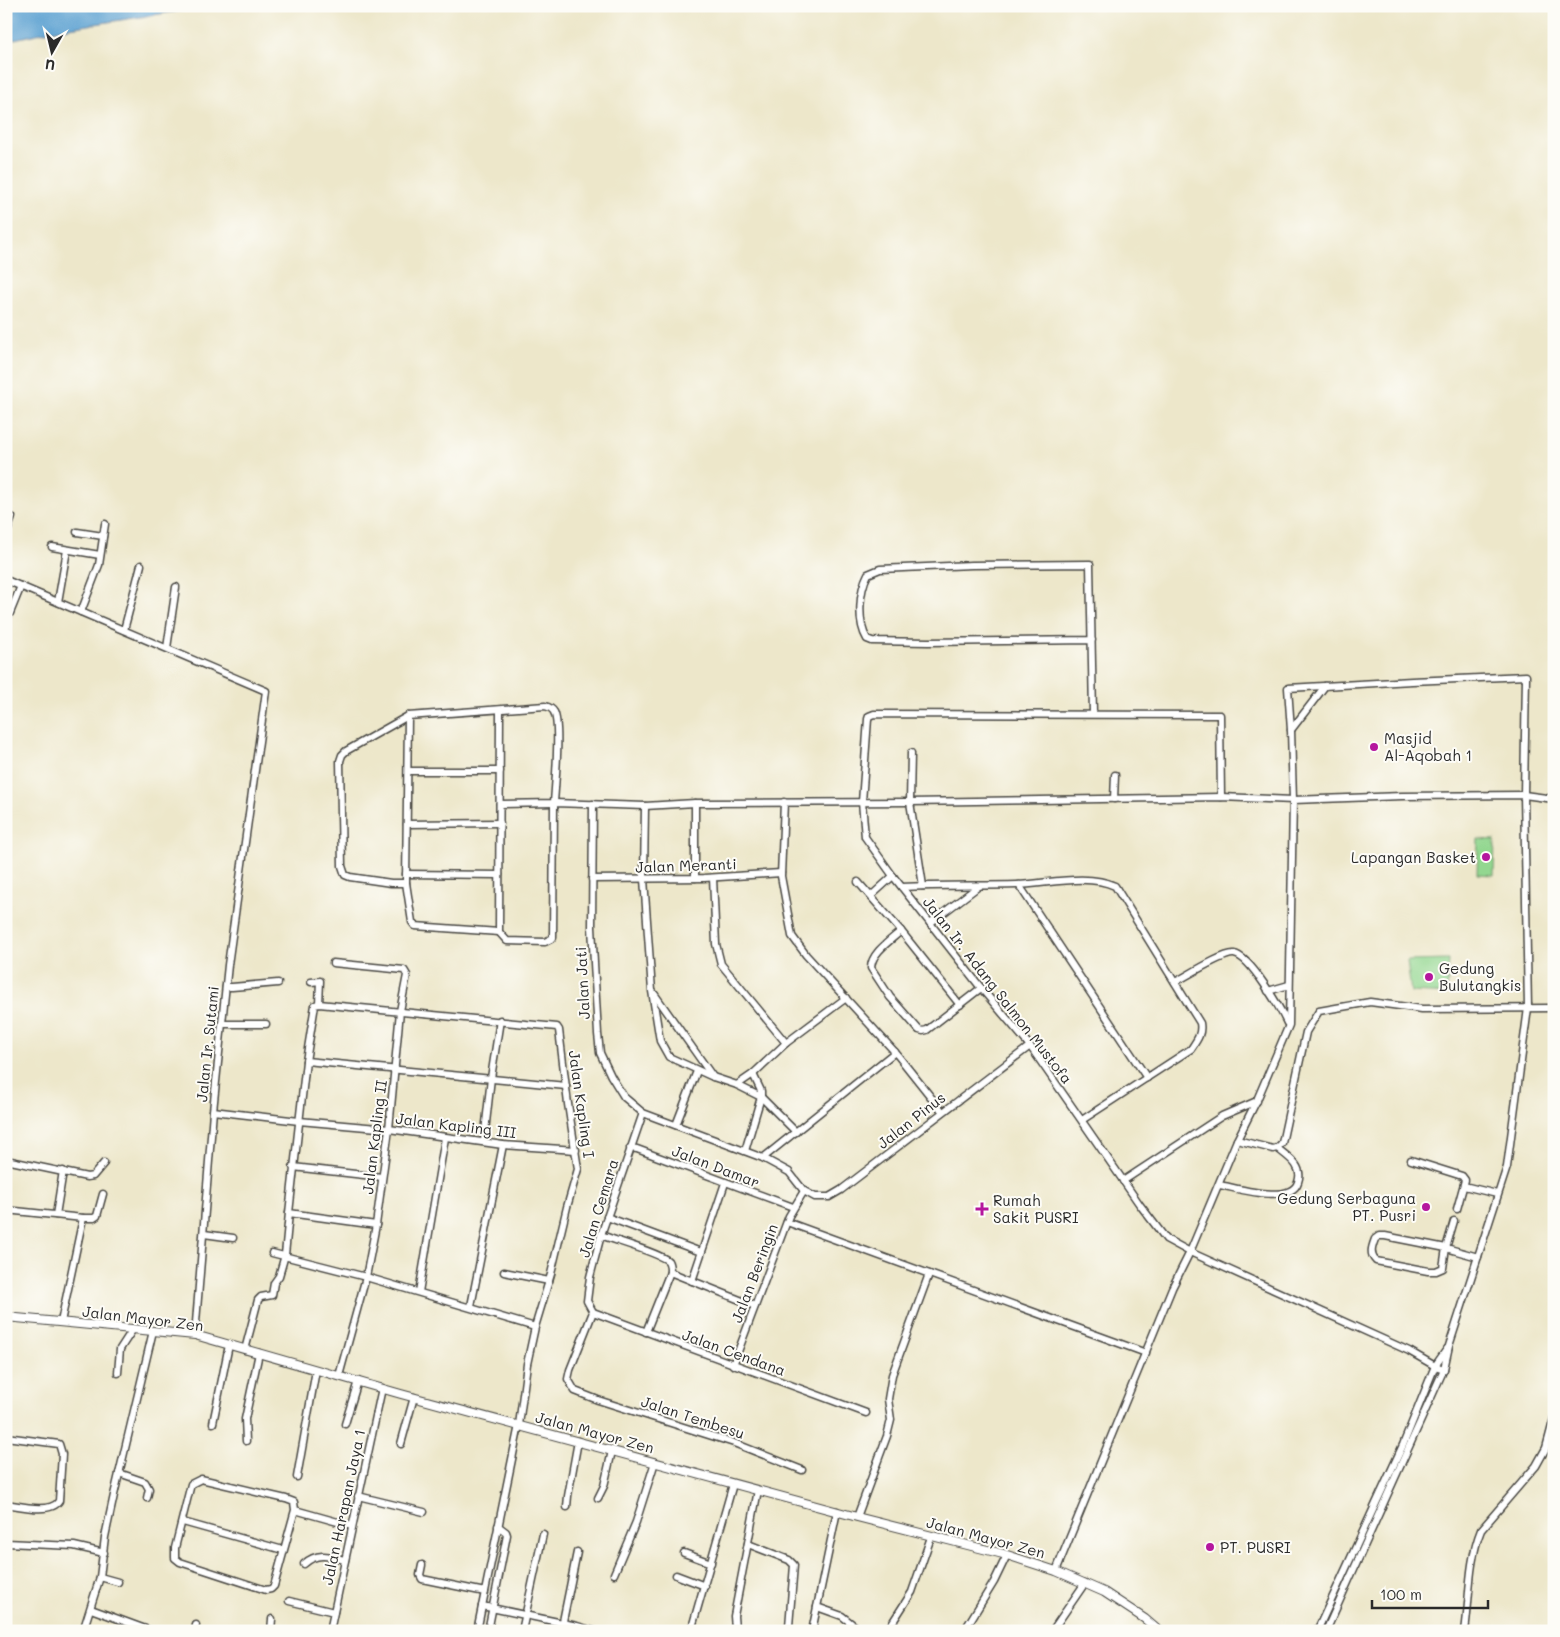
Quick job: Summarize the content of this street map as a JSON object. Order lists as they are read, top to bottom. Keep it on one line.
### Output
{"streets":{"street":["Jalan Meranti","Jalan Jati","Jalan Ir. Adang Salmon Mustofa","Jalan Ir. Sutami","Jalan Kapling I","Jalan Pinus","Jalan Kapling III","Jalan Kapling II","Jalan Damar","Jalan Cemara","Jalan Beringin","Jalan Mayor Zen","Jalan Cendana","Jalan Tembesu","Jalan Harapan Jaya 1"]},"crossings":[["Jalan Meranti","Jalan Jati"],["Jalan Jati","Jalan Pinus"],["Jalan Jati","Jalan Cemara"],["Jalan Jati","Jalan Beringin"],["Jalan Ir. Adang Salmon Mustofa","Jalan Pinus"],["Jalan Ir. Sutami","Jalan Kapling III"],["Jalan Ir. Sutami","Jalan Mayor Zen"],["Jalan Kapling I","Jalan Kapling III"],["Jalan Kapling I","Jalan Kapling II"],["Jalan Kapling I","Jalan Mayor Zen"],["Jalan Pinus","Jalan Beringin"],["Jalan Kapling III","Jalan Kapling II"],["Jalan Kapling II","Jalan Mayor Zen"],["Jalan Damar","Jalan Cemara"],["Jalan Damar","Jalan Beringin"],["Jalan Cemara","Jalan Cendana"],["Jalan Cemara","Jalan Tembesu"],["Jalan Beringin","Jalan Cendana"],["Jalan Mayor Zen","Jalan Harapan Jaya 1"],["Jalan Cendana","Jalan Tembesu"]],"places":{"other":["Masjid Al-Aqobah 1","Lapangan Basket","Gedung Bulutangkis","Gedung Serbaguna PT. Pusri","PT. PUSRI"],"health":["Rumah Sakit PUSRI"]},"scale_bar":"100 m","north":"bottom"}
